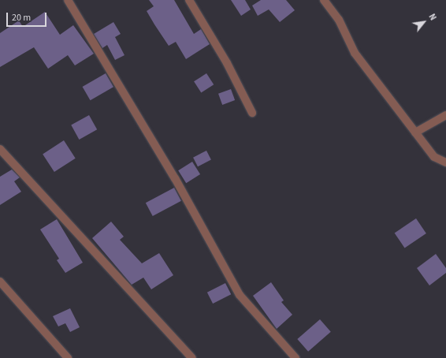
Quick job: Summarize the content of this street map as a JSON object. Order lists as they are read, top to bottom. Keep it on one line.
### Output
{"scale_bar":"20 m","north":"top right"}
